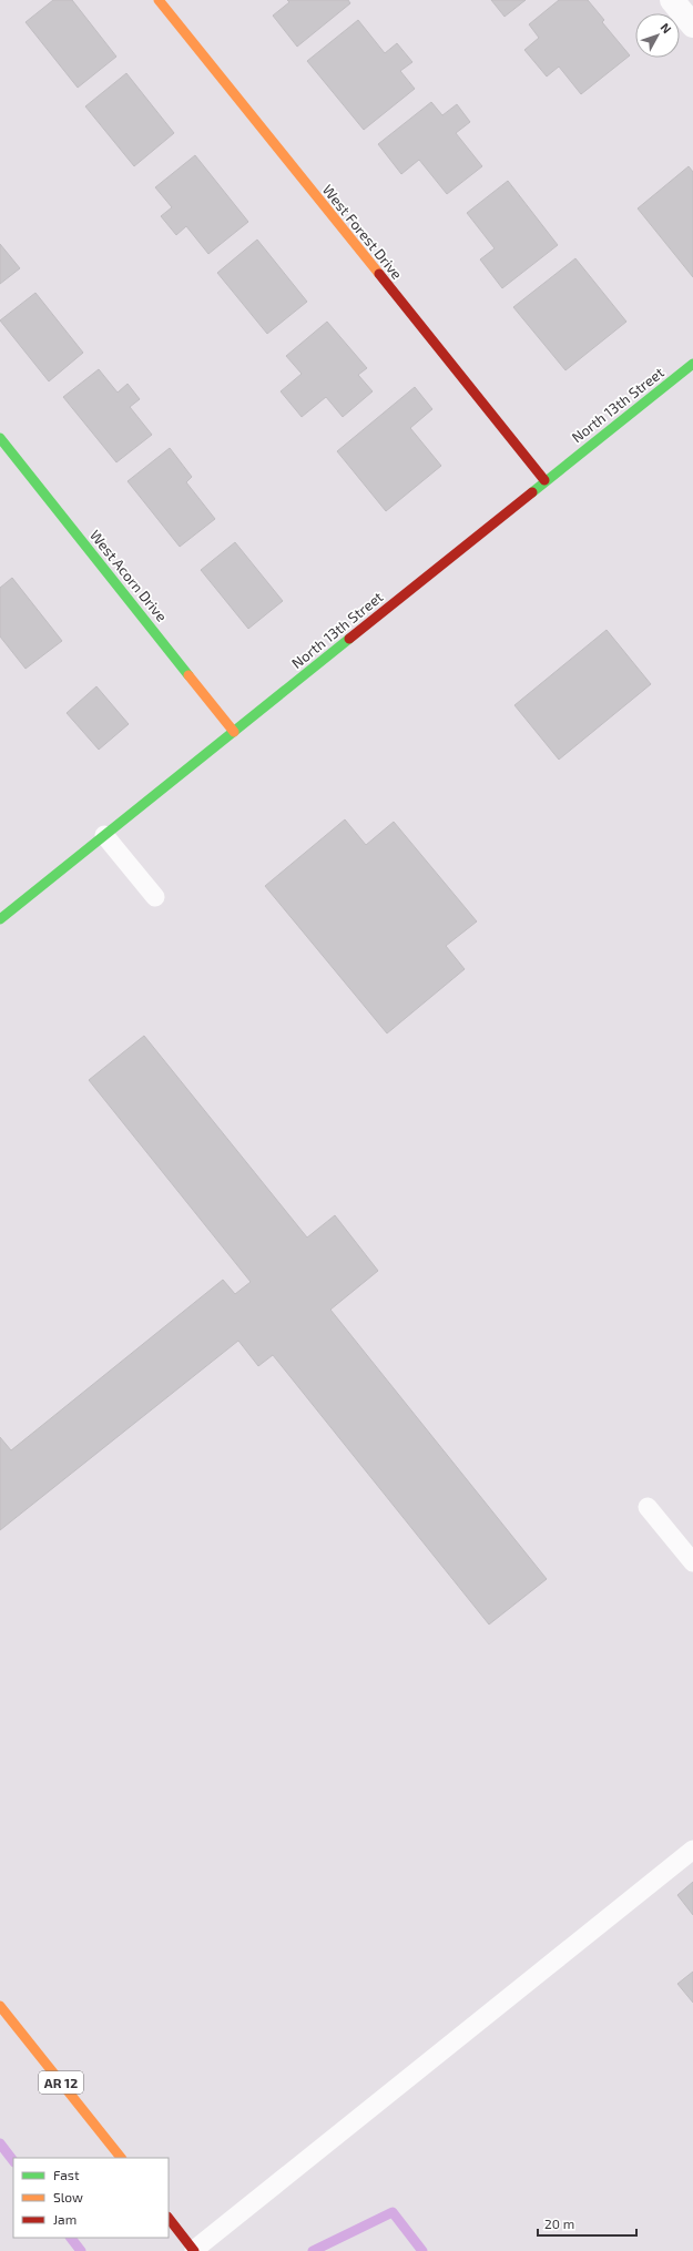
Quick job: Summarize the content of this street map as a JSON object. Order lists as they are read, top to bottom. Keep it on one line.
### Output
{"streets":{"main road":["West Forest Drive","North 13th Street","West Acorn Drive","AR 12"]},"crossings":[["West Forest Drive","North 13th Street"],["North 13th Street","West Acorn Drive"]],"legend":["Fast","Slow","Jam"],"scale_bar":"20 m","north":"top right"}
